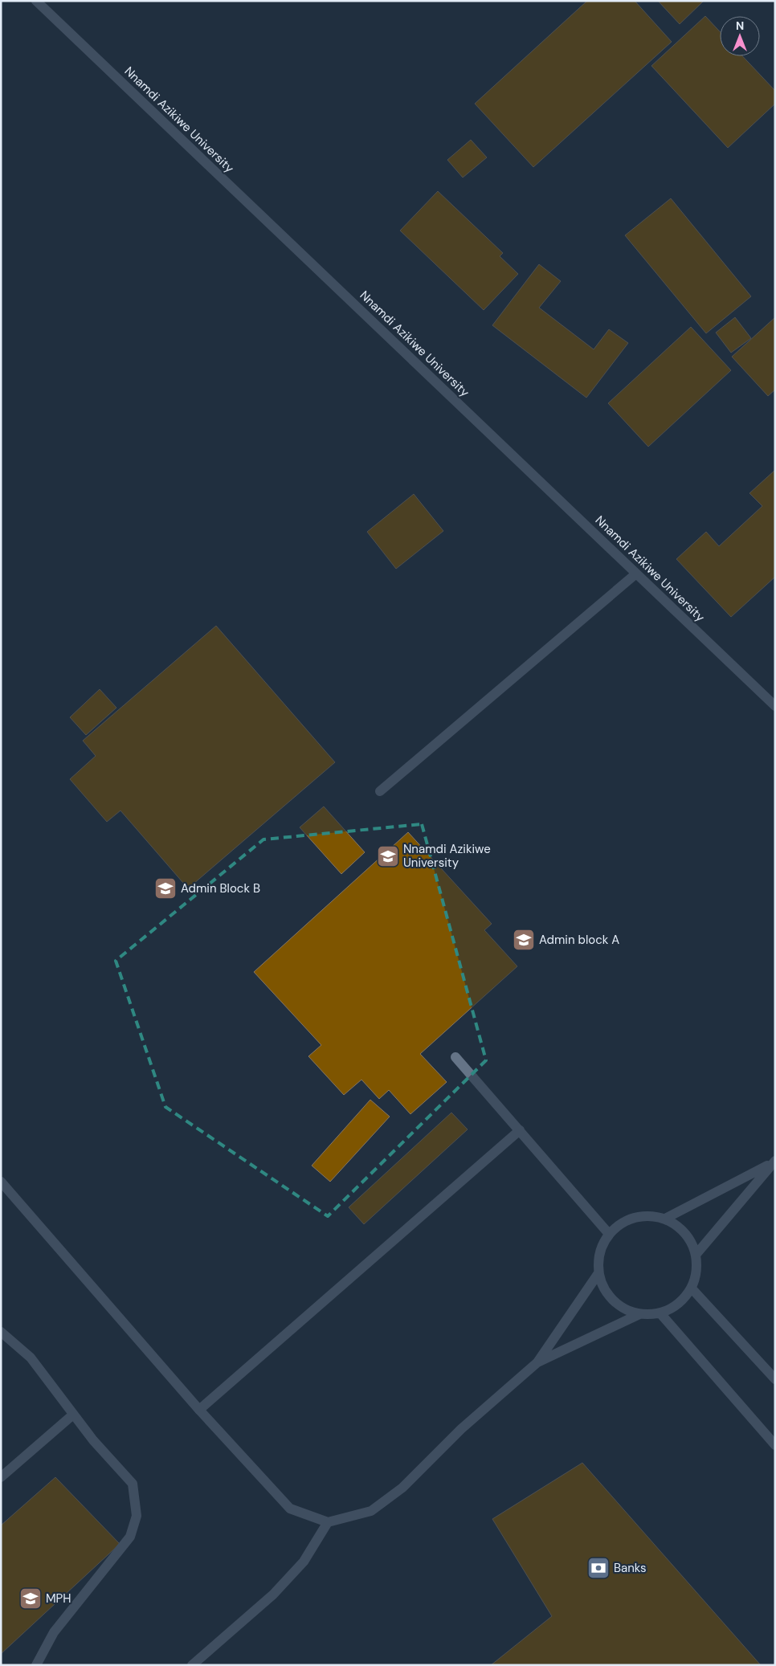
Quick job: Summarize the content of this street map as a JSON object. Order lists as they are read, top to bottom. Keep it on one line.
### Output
{"streets":{"street":["Nnamdi Azikiwe University"]},"places":{"school or university":["Nnamdi Azikiwe University","Admin Block B","Admin block A","MPH"],"bank":["Banks"]},"north":"top"}
